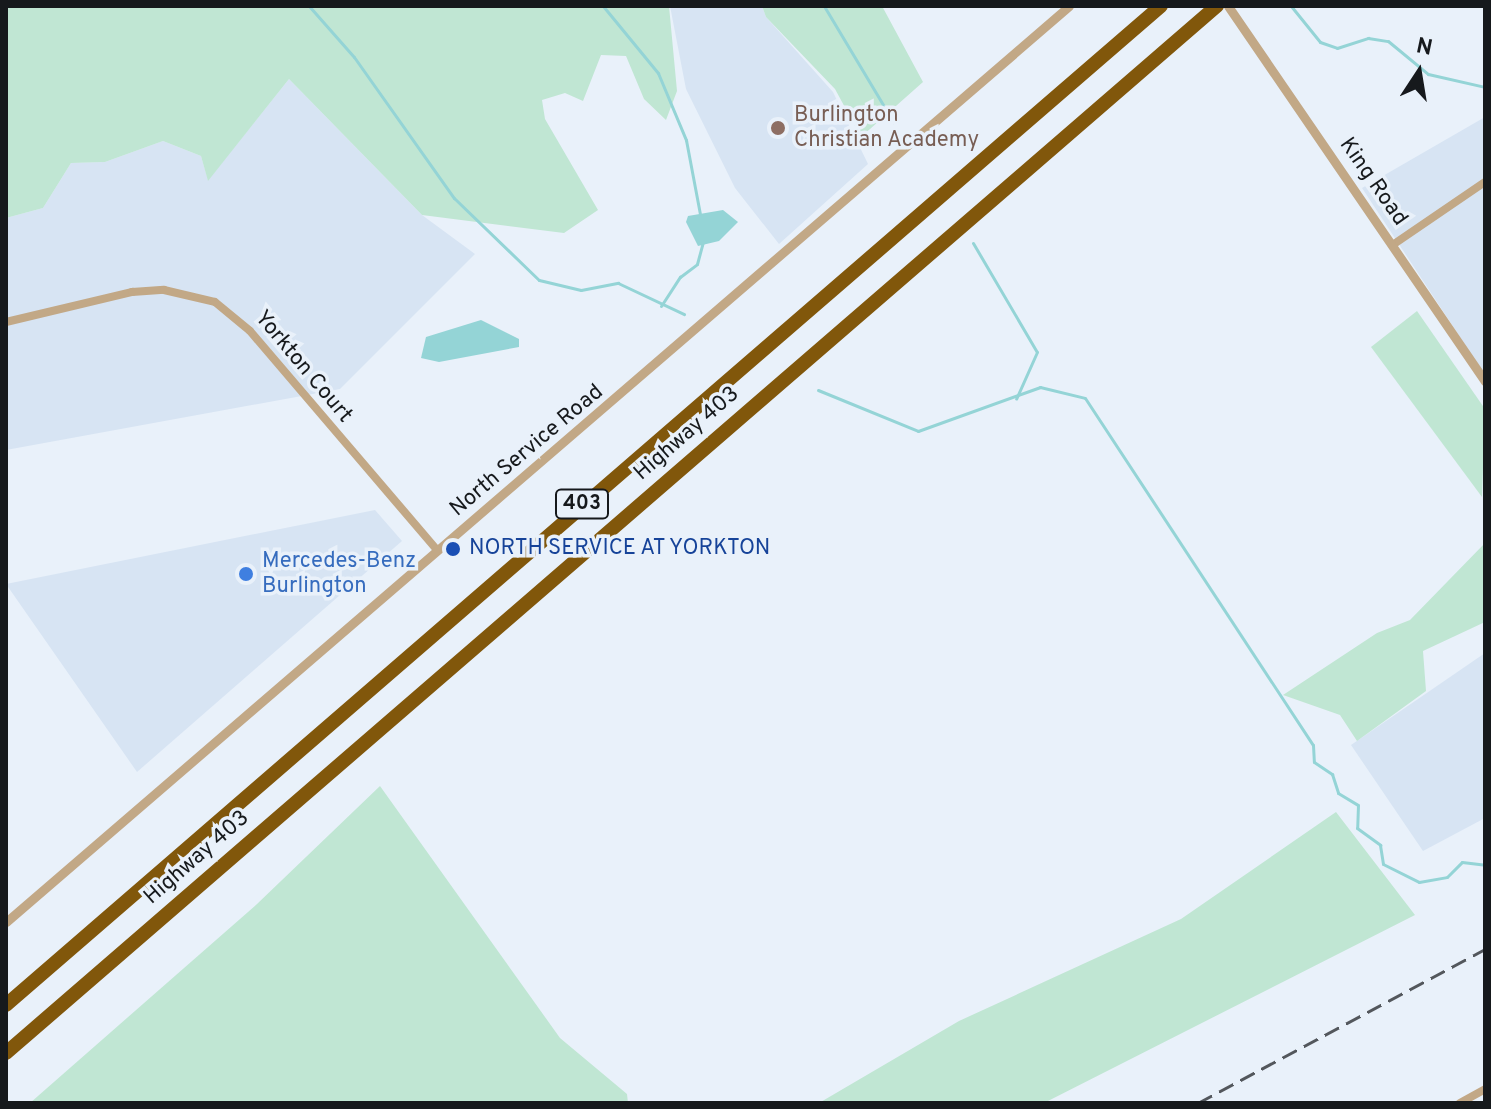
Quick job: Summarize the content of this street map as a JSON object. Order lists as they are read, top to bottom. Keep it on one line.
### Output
{"streets":{"highway":["Highway 403","403"],"street":["King Road","Yorkton Court","North Service Road"]},"crossings":[["Yorkton Court","North Service Road"]],"places":["Burlington Christian Academy","NORTH SERVICE AT YORKTON","Mercedes-Benz Burlington"],"north":"top"}
